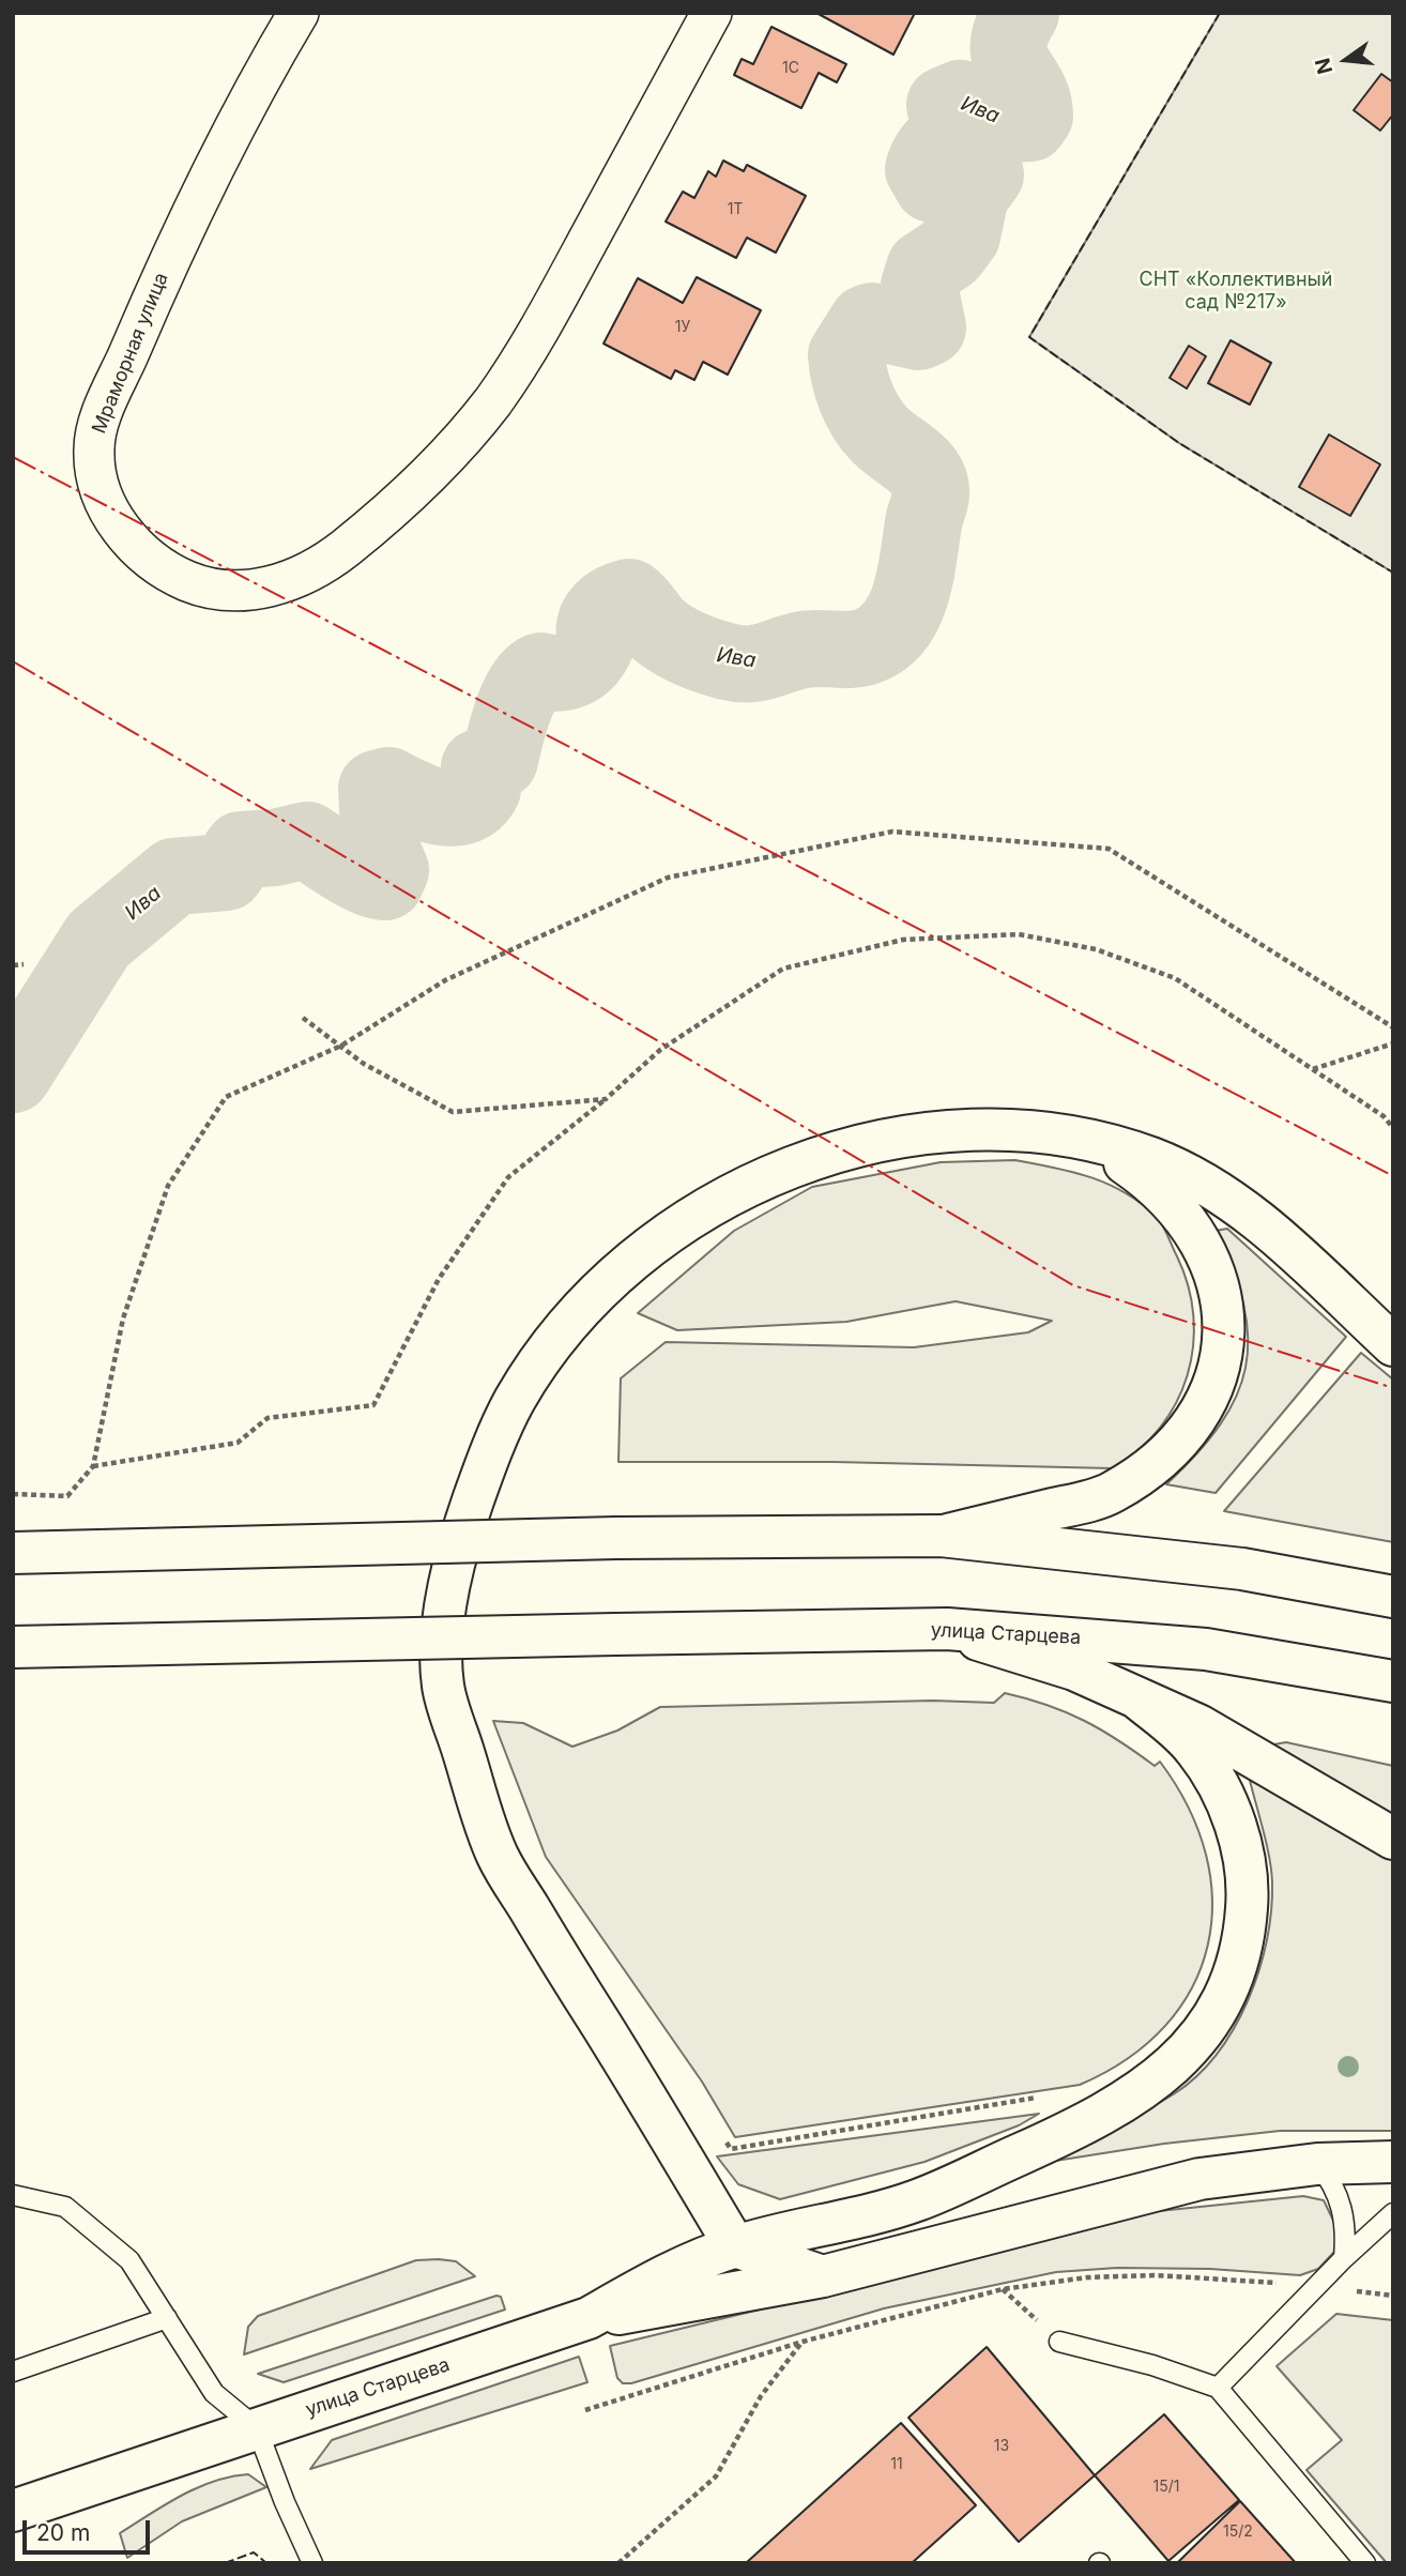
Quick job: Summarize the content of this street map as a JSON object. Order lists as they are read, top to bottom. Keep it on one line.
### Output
{"streets":{"main road":["улица Старцева"],"street":["Мраморная улица"]},"water":["Ива"],"parks":["СНТ «Коллективный сад №217»"],"house_numbers":["1С","1Т","1У","13","11","15/1","15/2"],"scale_bar":"20 m","north":"left"}
